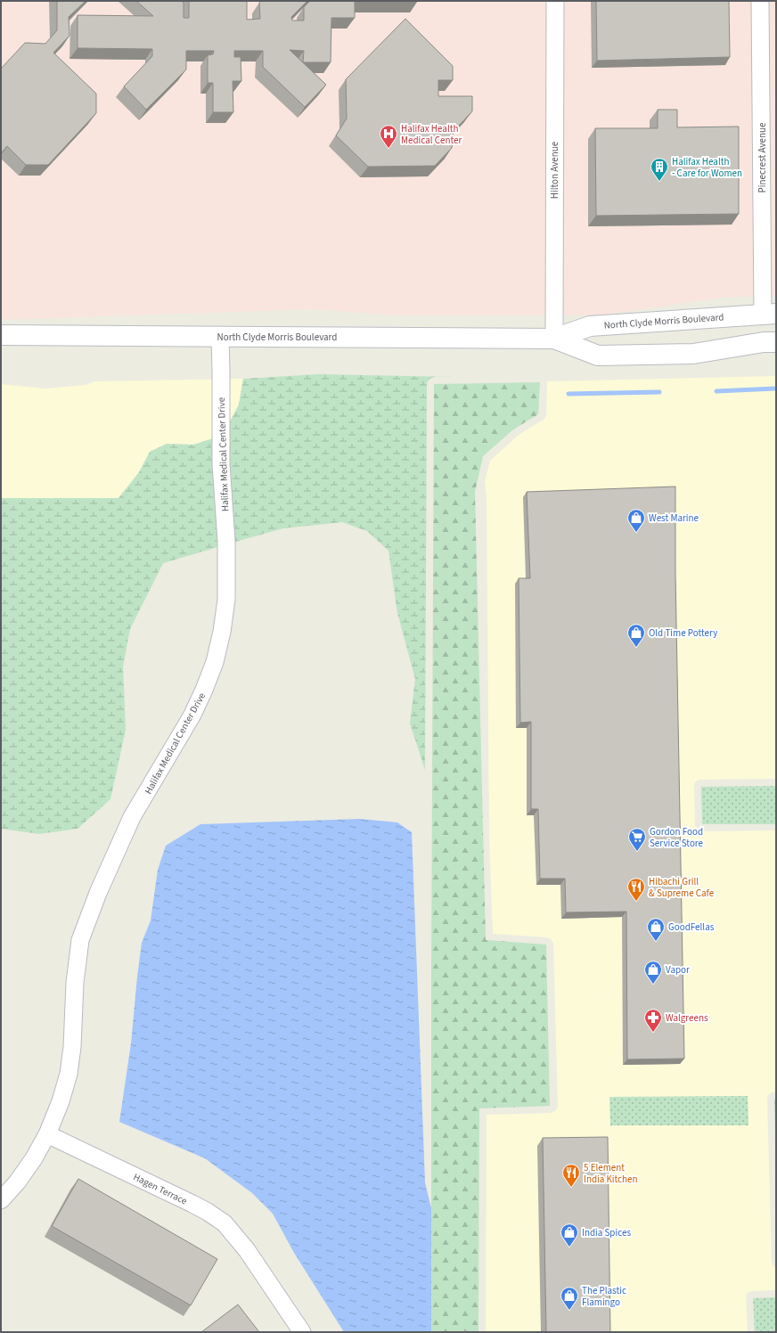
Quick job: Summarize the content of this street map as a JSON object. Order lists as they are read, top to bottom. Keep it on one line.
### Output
{"streets":{"main road":["North Clyde Morris Boulevard"],"street":["Pinecrest Avenue","Hilton Avenue","Halifax Medical Center Drive","Hagen Terrace"]},"crossings":[["Pinecrest Avenue","North Clyde Morris Boulevard"],["Hilton Avenue","North Clyde Morris Boulevard"],["North Clyde Morris Boulevard","Halifax Medical Center Drive"],["Halifax Medical Center Drive","Hagen Terrace"]],"places":{"hospital":["Halifax Health Medical Center"],"building":["Halifax Health - Care for Women"],"shop":["West Marine","Old Time Pottery","GoodFellas","Vapor","India Spices","The Plastic Flamingo"],"supermarket":["Gordon Food Service Store"],"restaurant":["Hibachi Grill & Supreme Cafe","5 Element India Kitchen"],"pharmacy":["Walgreens"]}}
